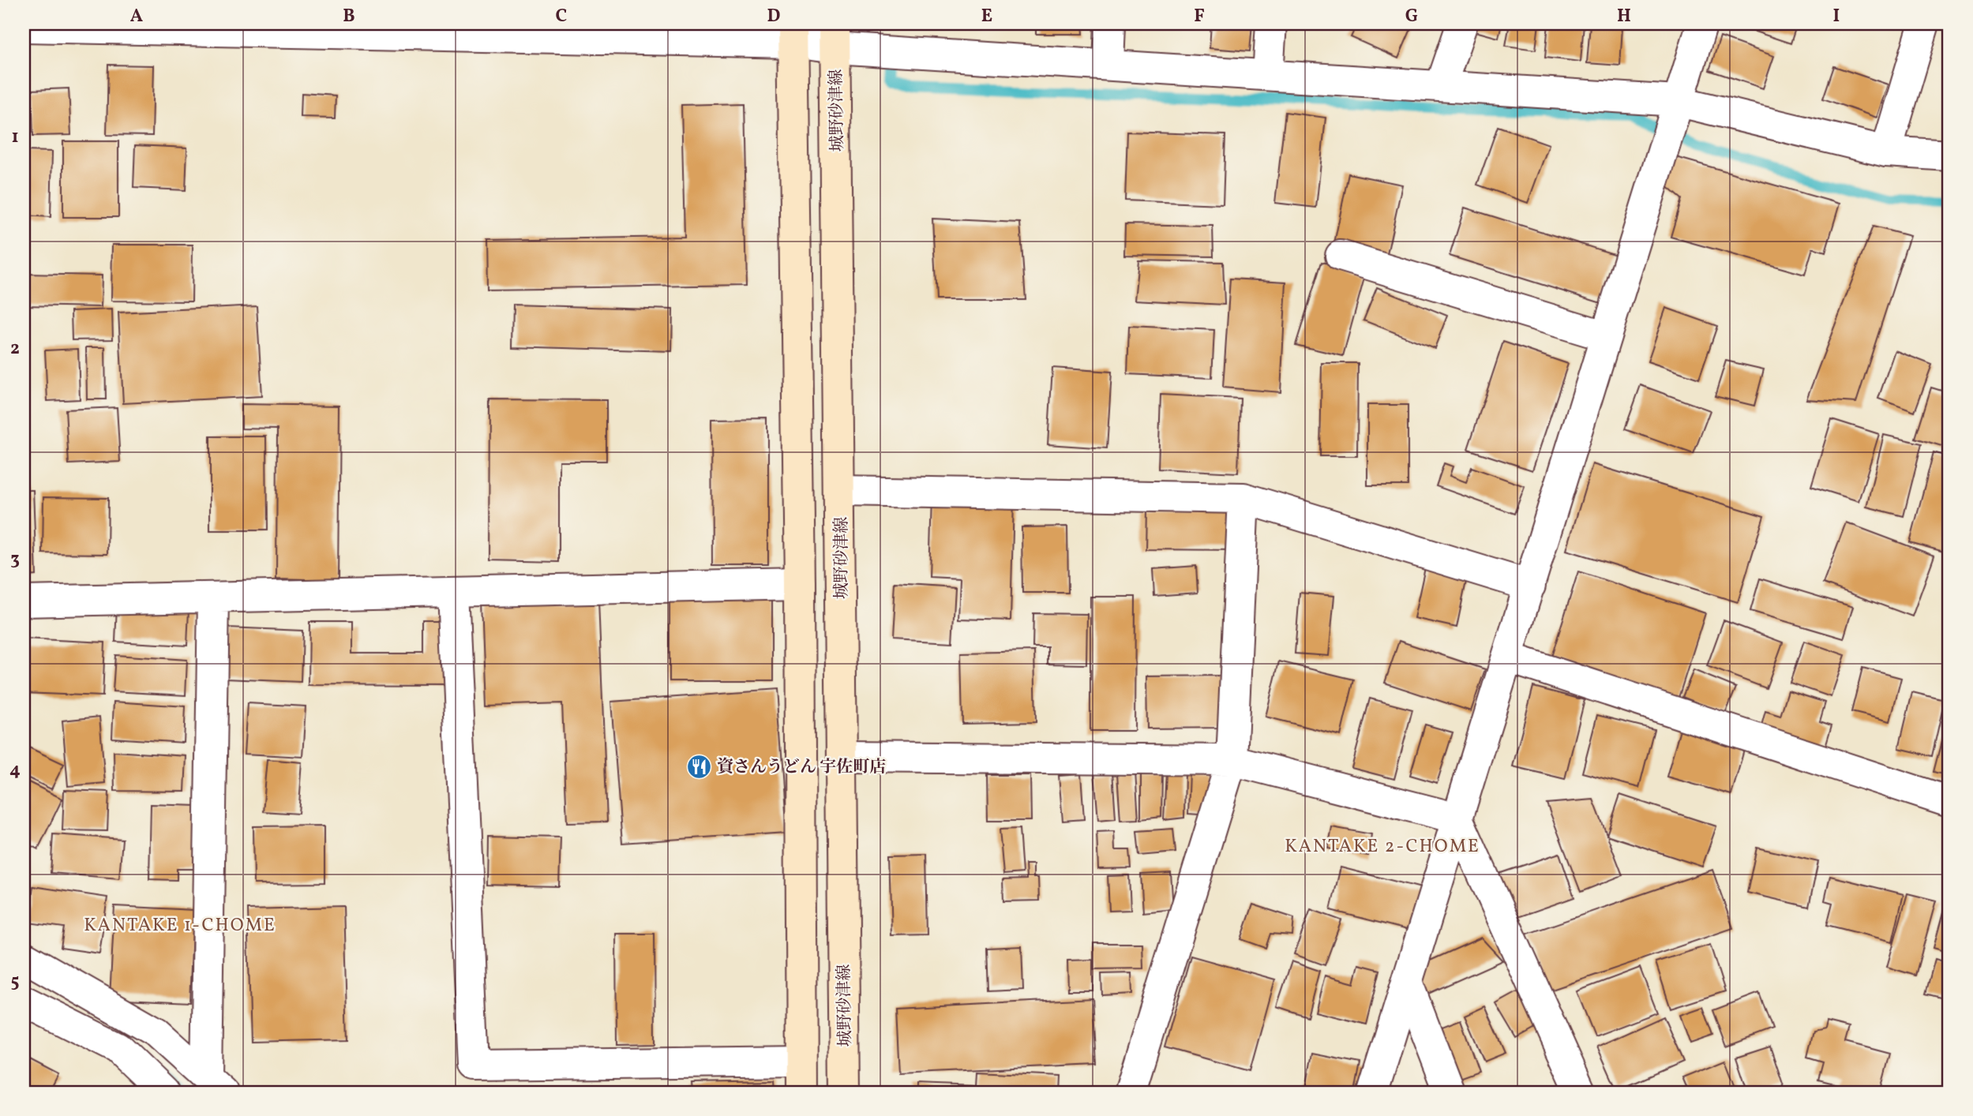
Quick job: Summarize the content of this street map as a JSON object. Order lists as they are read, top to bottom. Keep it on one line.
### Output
{"streets":{"main road":["城野砂津線"]},"districts":["KANTAKE 2-CHOME","KANTAKE 1-CHOME"],"places":{"restaurant":["資さんうどん 宇佐町店"]},"grid":{"columns":["A","B","C","D","E","F","G","H","I"],"rows":["1","2","3","4","5"]}}
